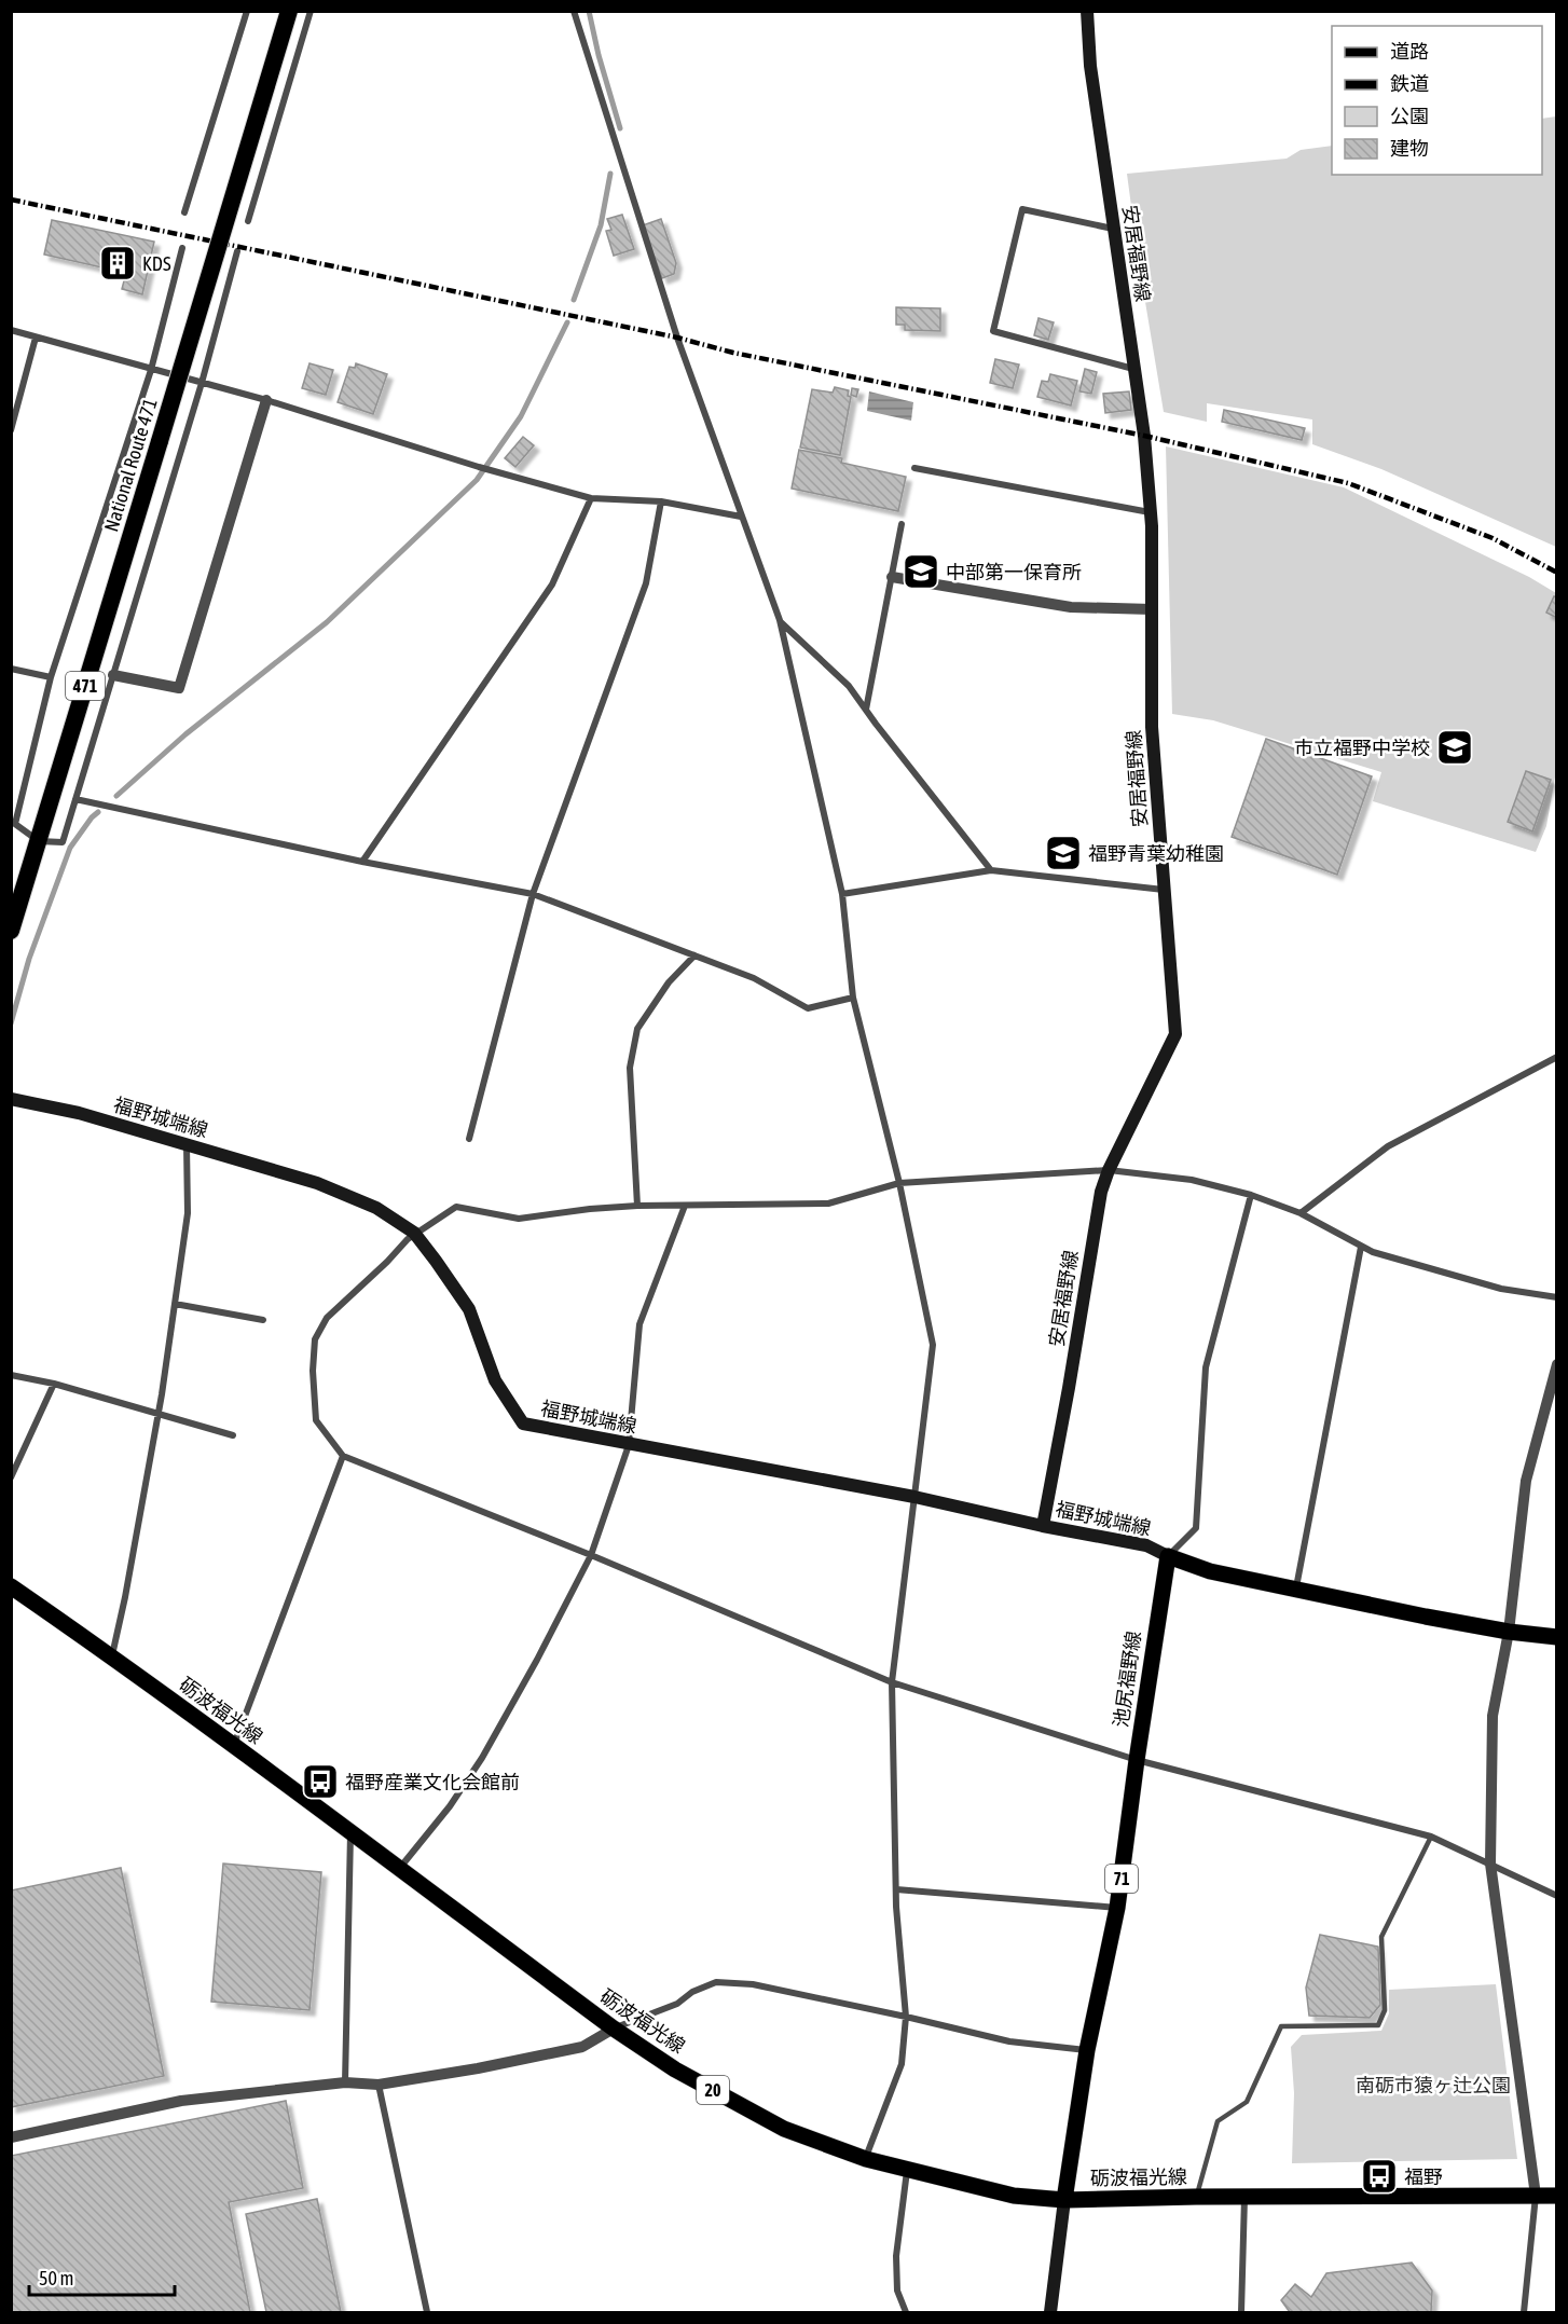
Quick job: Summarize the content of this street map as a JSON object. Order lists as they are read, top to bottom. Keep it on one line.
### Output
{"streets":{"highway":["National Route 471","471"],"main road":["安居福野線","福野城端線","池尻福野線","砺波福光線","71","20"]},"crossings":[["安居福野線","福野城端線"],["福野城端線","池尻福野線"],["池尻福野線","砺波福光線"]],"parks":["南砺市猿ヶ辻公園"],"places":{"building":["KDS"],"school or university":["中部第一保育所","市立福野中学校","福野青葉幼稚園"],"bus stop":["福野産業文化会館前","福野"]},"legend":["道路","鉄道","公園","建物"],"scale_bar":"50 m"}
